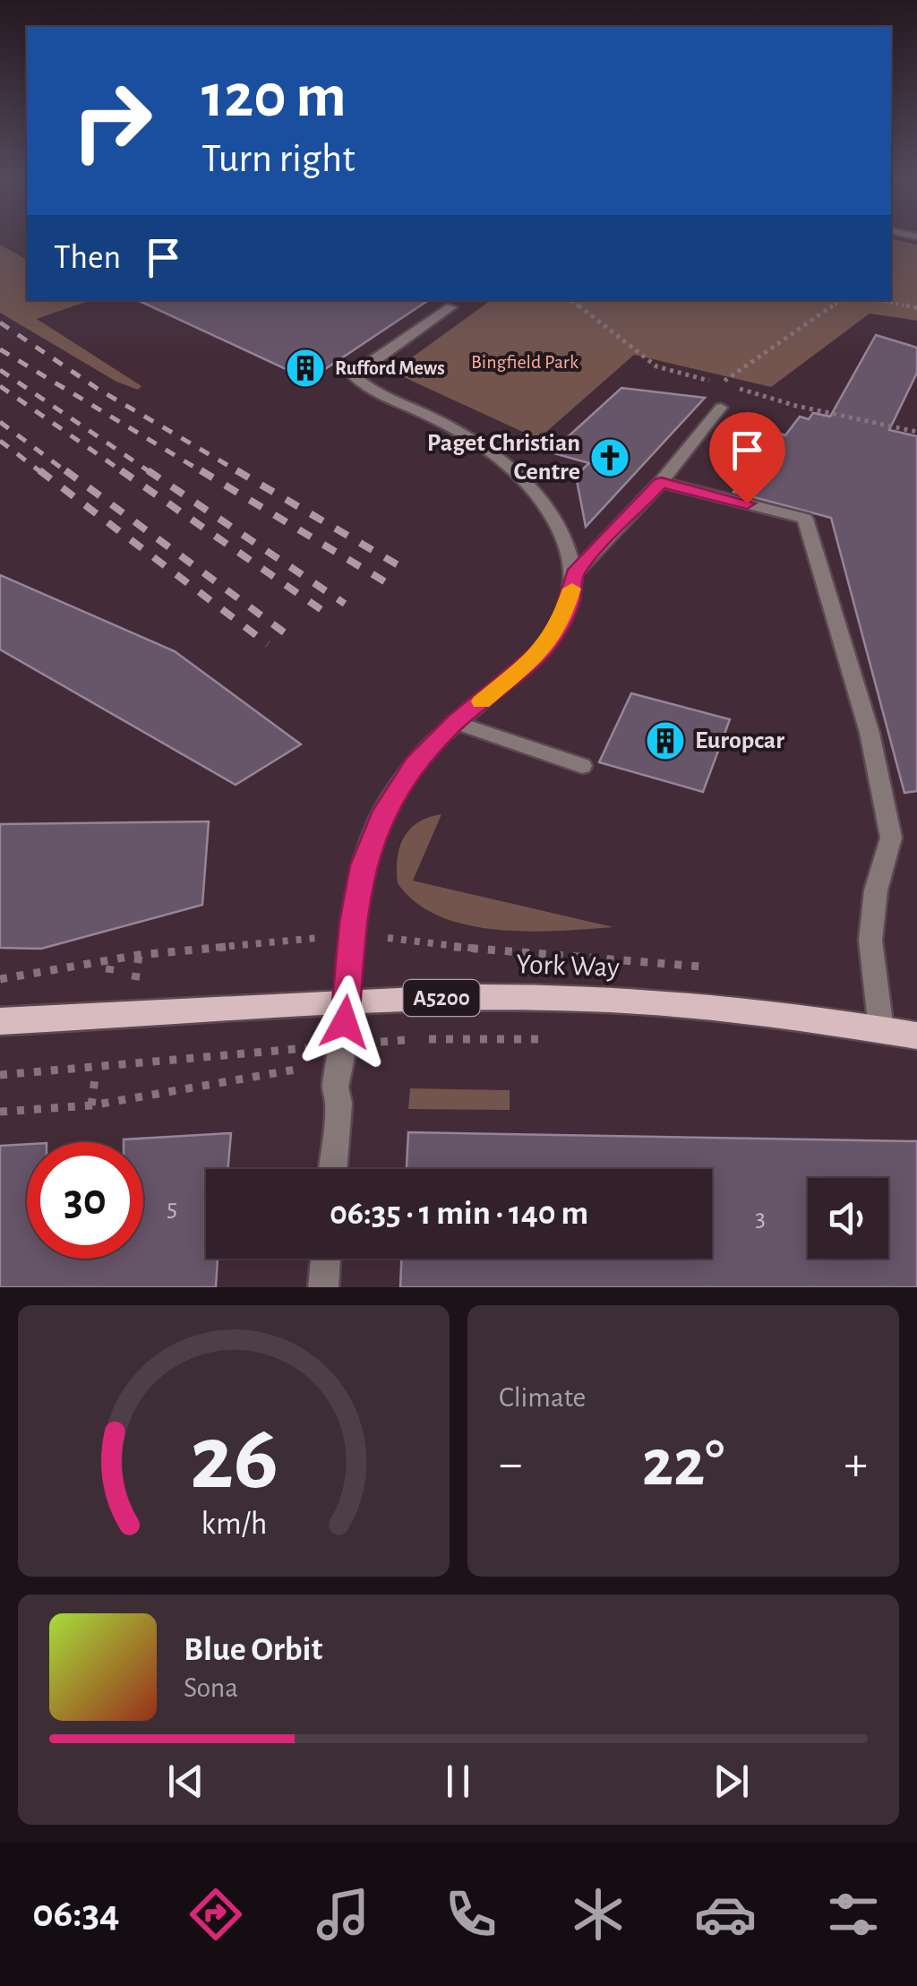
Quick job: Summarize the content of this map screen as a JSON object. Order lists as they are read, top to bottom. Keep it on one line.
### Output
{"streets":{"main road":["York Way","A5200"]},"parks":["Bingfield Park"],"places":{"building":["Rufford Mews","Europcar"],"church":["Paget Christian Centre"]},"house_numbers":["5","3"],"page":{"turn":["120 m","Turn right"],"then":"Then","limit":"30","trip":"06:35 · 1 min · 140 m","tile":"Climate","heat":["−","22°","+"],"song":["Blue Orbit","Sona"],"tabs":"06:34","gauge":["26","km/h"]}}
